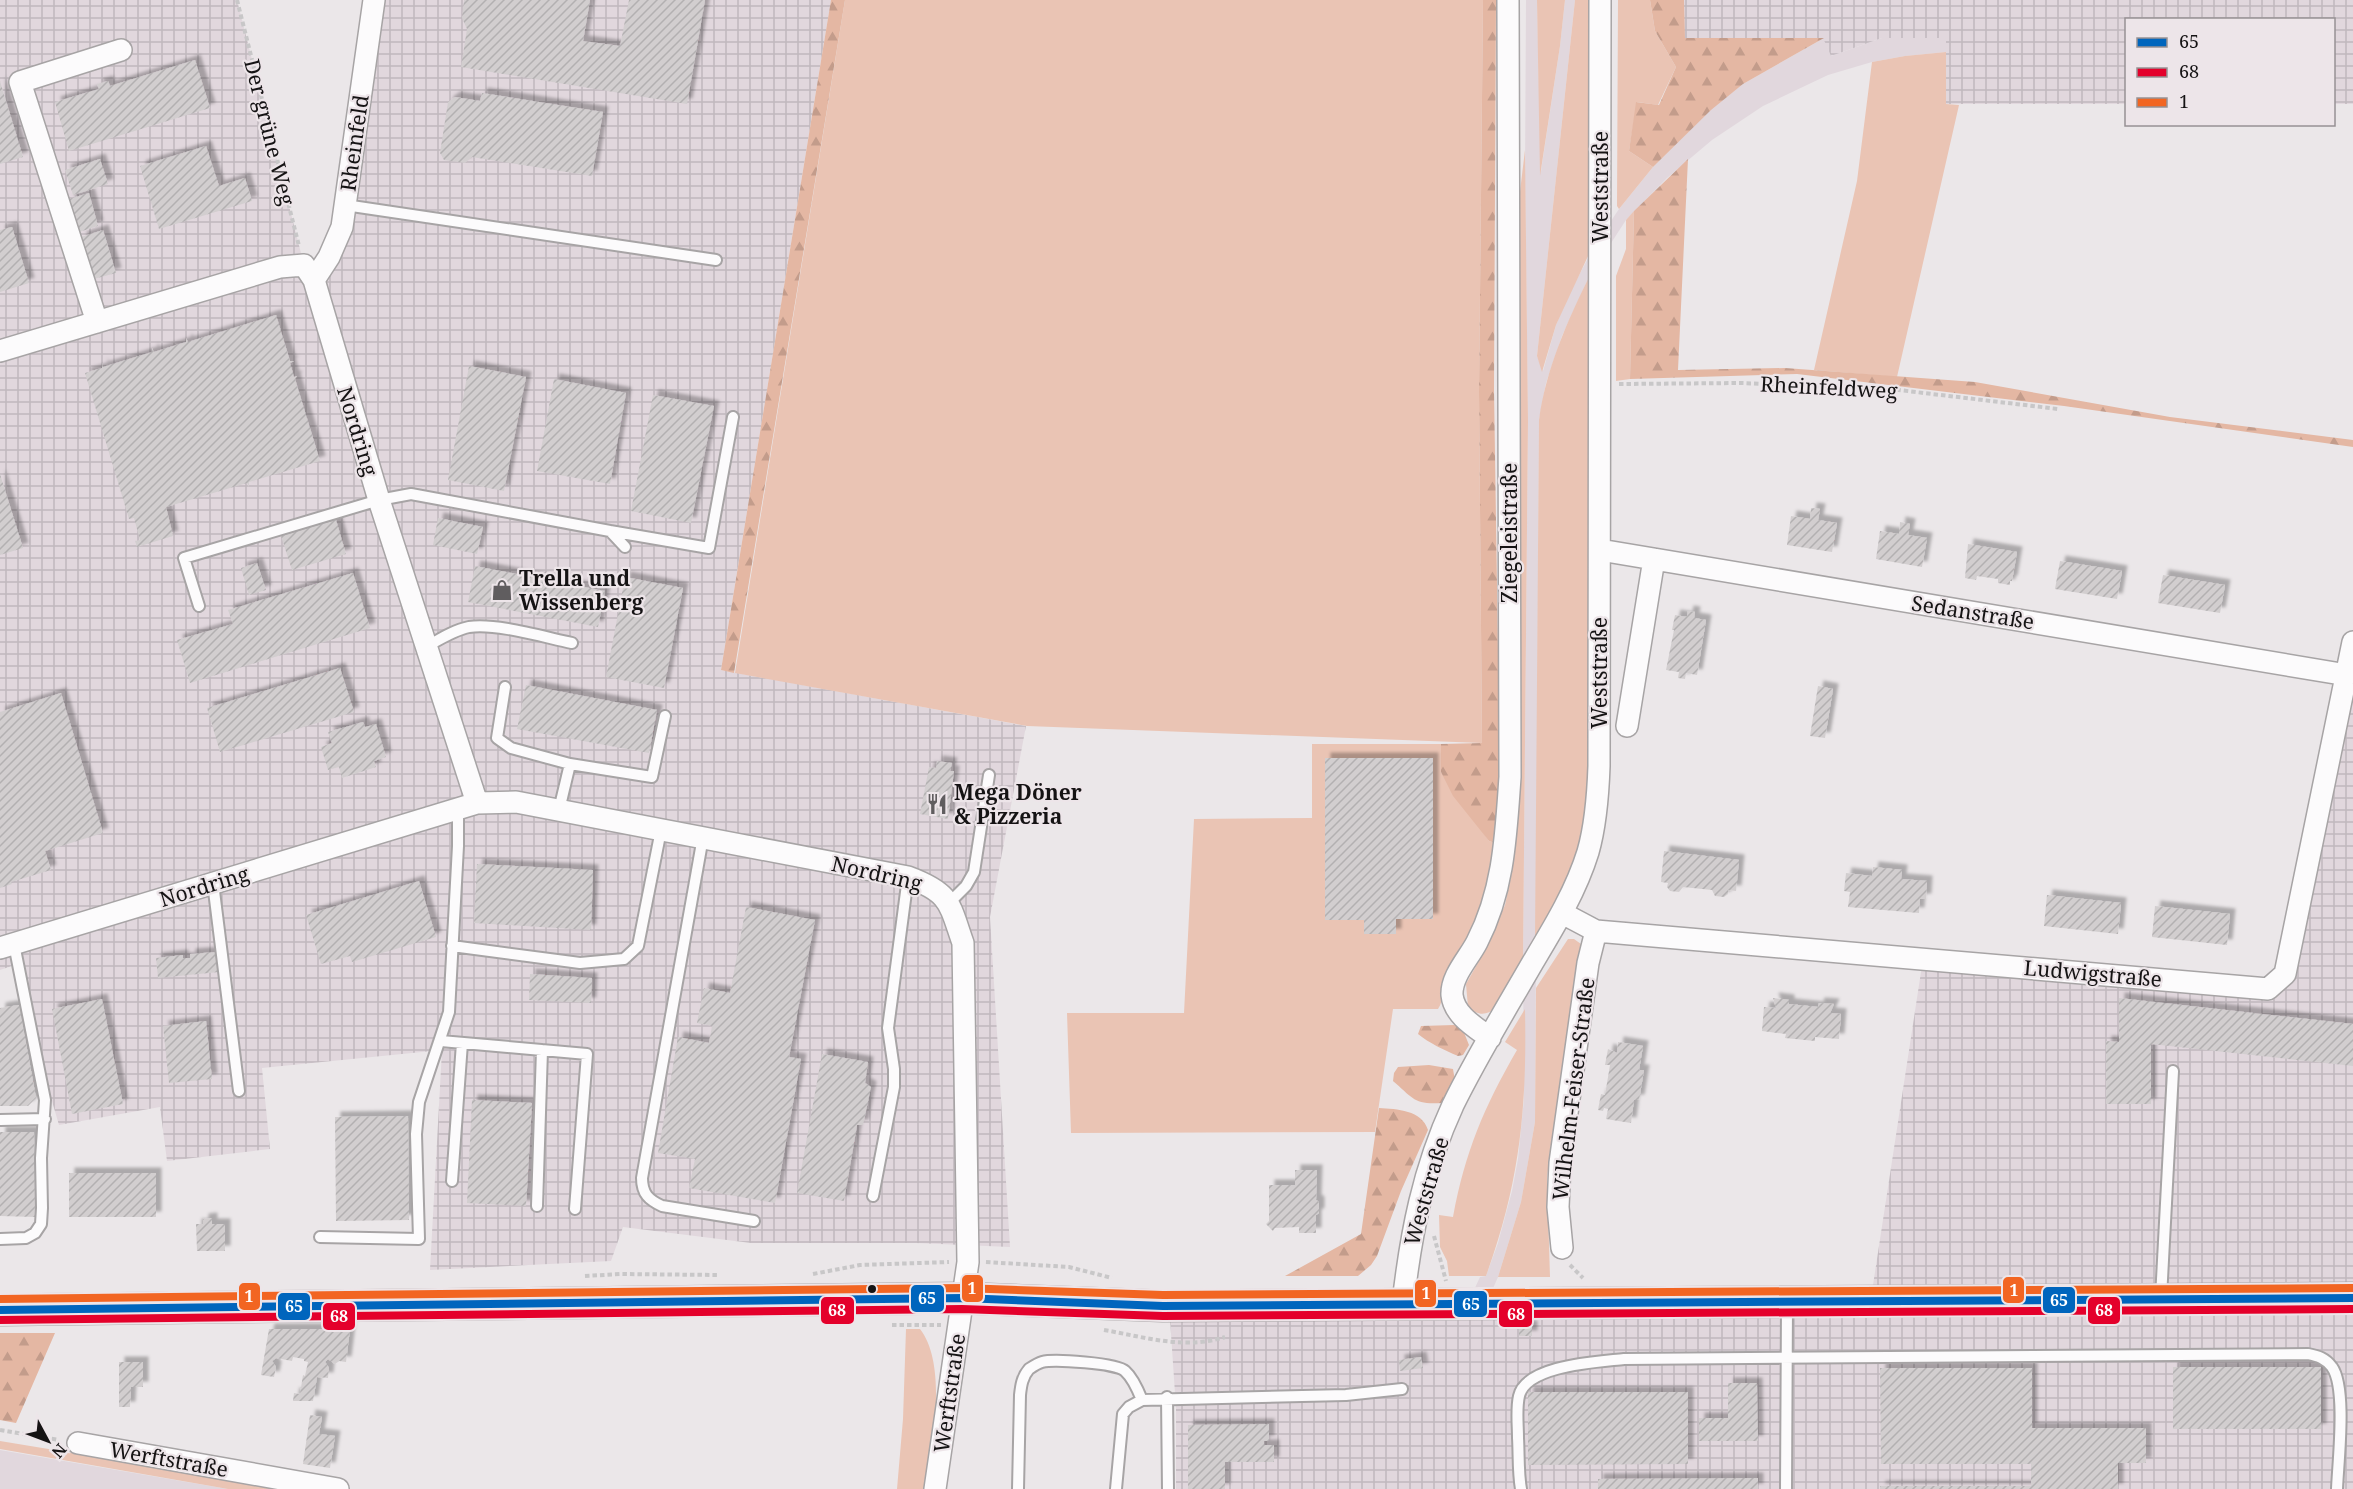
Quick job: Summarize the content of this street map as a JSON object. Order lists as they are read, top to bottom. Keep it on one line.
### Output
{"streets":{"street":["Rheinfeld","Weststraße","Nordring","Ziegeleistraße","Sedanstraße","Ludwigstraße","Wilhelm-Feiser-Straße","Werftstraße"],"path":["Der grüne Weg","Rheinfeldweg"]},"crossings":[["Der grüne Weg","Rheinfeld"],["Der grüne Weg","Nordring"],["Rheinfeld","Nordring"],["Weststraße","Rheinfeldweg"],["Weststraße","Ziegeleistraße"],["Weststraße","Sedanstraße"],["Weststraße","Ludwigstraße"],["Nordring","Werftstraße"],["Sedanstraße","Ludwigstraße"],["Ludwigstraße","Wilhelm-Feiser-Straße"]],"places":{"shop":["Trella und Wissenberg"],"restaurant":["Mega Döner & Pizzeria"]},"lines":["transit line 1","transit line 65","transit line 68"],"legend":["65","68","1"],"north":"bottom right"}
